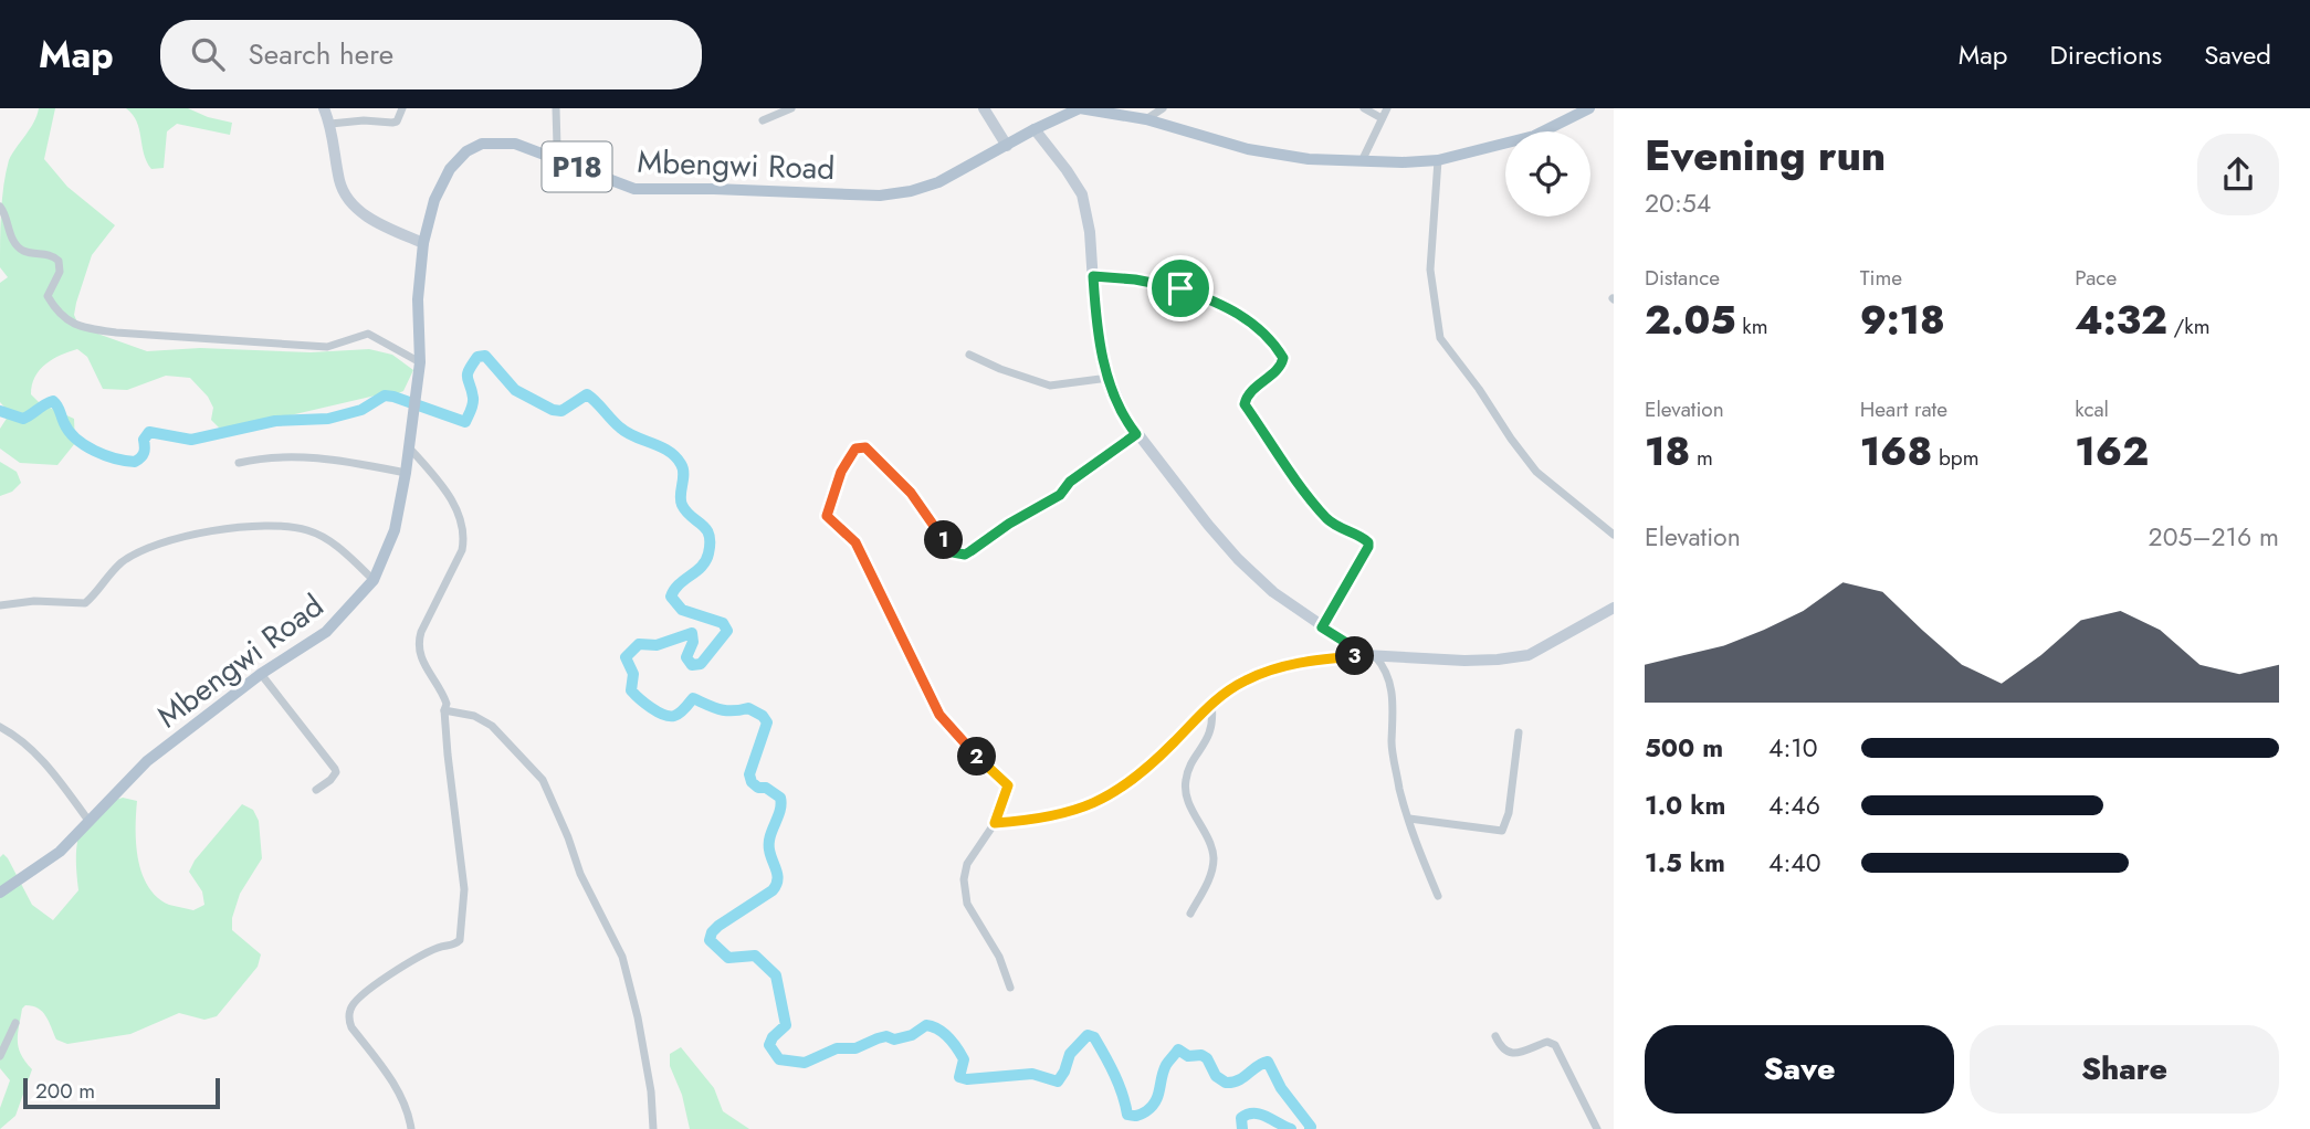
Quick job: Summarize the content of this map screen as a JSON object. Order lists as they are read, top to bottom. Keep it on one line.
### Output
{"streets":{"main road":["Mbengwi Road","P18"]},"scale_bar":"200 m","page":{"header":"Map","search":"Search here","nav":["Map","Directions","Saved"],"heading":["Evening run","20:54"],"stats":[["Distance","2.05 km"],["Time","9:18"],["Pace","4:32 /km"],["Elevation","18 m"],["Heart rate","168 bpm"],["kcal","162"]],"chart":["Elevation","205–216 m"],"pins":["1","3","2"],"list":[{"name":"500 m","note":"4:10"},{"name":"1.0 km","note":"4:46"},{"name":"1.5 km","note":"4:40"}],"buttons":["Save","Share"],"scale":"200 m"}}
